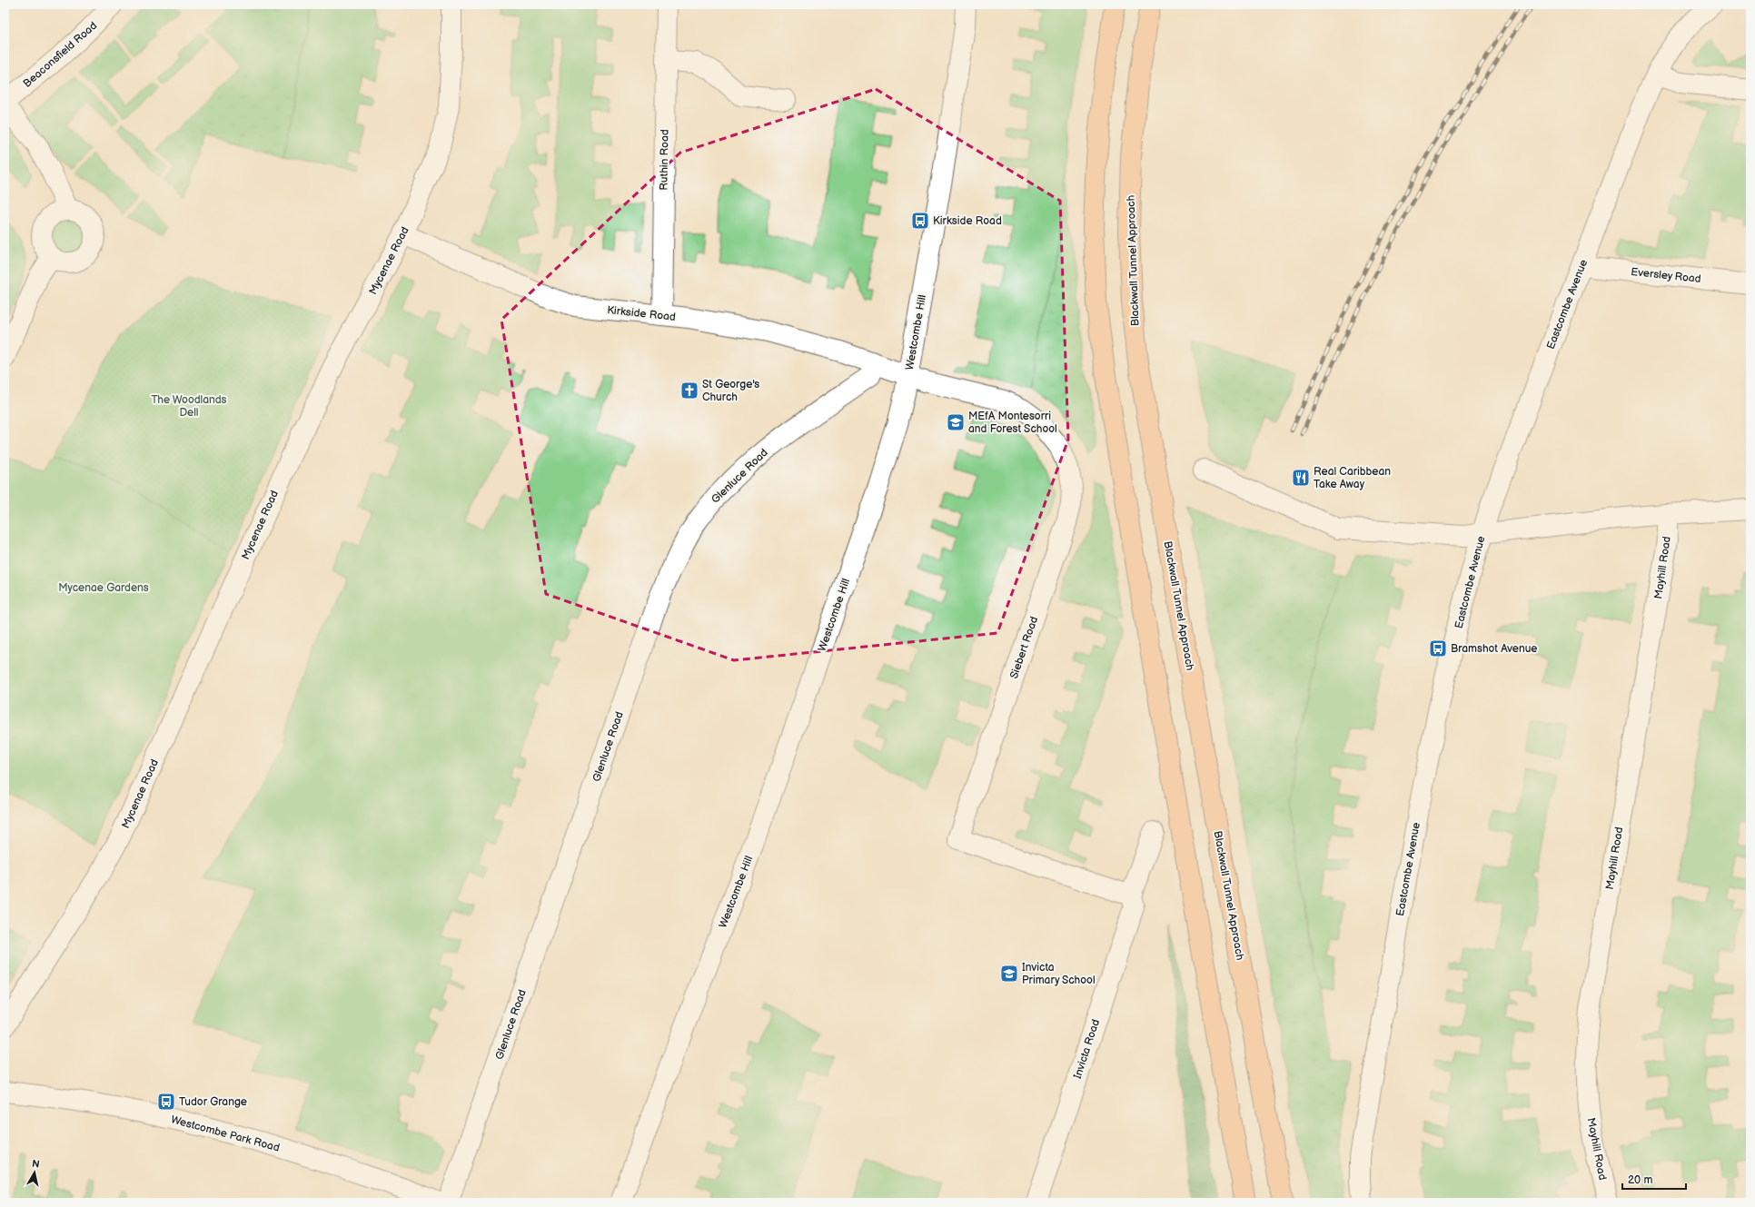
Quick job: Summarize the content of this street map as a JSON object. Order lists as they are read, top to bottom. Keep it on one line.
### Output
{"streets":{"highway":["Blackwall Tunnel Approach"],"street":["Beaconsfield Road","Ruthin Road","Mycenae Road","Eversley Road","Eastcombe Avenue","Kirkside Road","Westcombe Hill","Glenluce Road","Mayhill Road","Siebert Road","Invicta Road","Westcombe Park Road"]},"crossings":[["Ruthin Road","Kirkside Road"],["Mycenae Road","Kirkside Road"],["Eversley Road","Eastcombe Avenue"],["Kirkside Road","Westcombe Hill"],["Kirkside Road","Glenluce Road"],["Kirkside Road","Siebert Road"],["Westcombe Hill","Siebert Road"],["Siebert Road","Invicta Road"]],"parks":["The Woodlands Dell","Mycenae Gardens"],"places":{"bus stop":["Kirkside Road","Bramshot Avenue","Tudor Grange"],"church":["St George's Church"],"school or university":["MEfA Montesorri and Forest School","Invicta Primary School"],"restaurant":["Real Caribbean Take Away"]},"scale_bar":"20 m","north":"top"}
